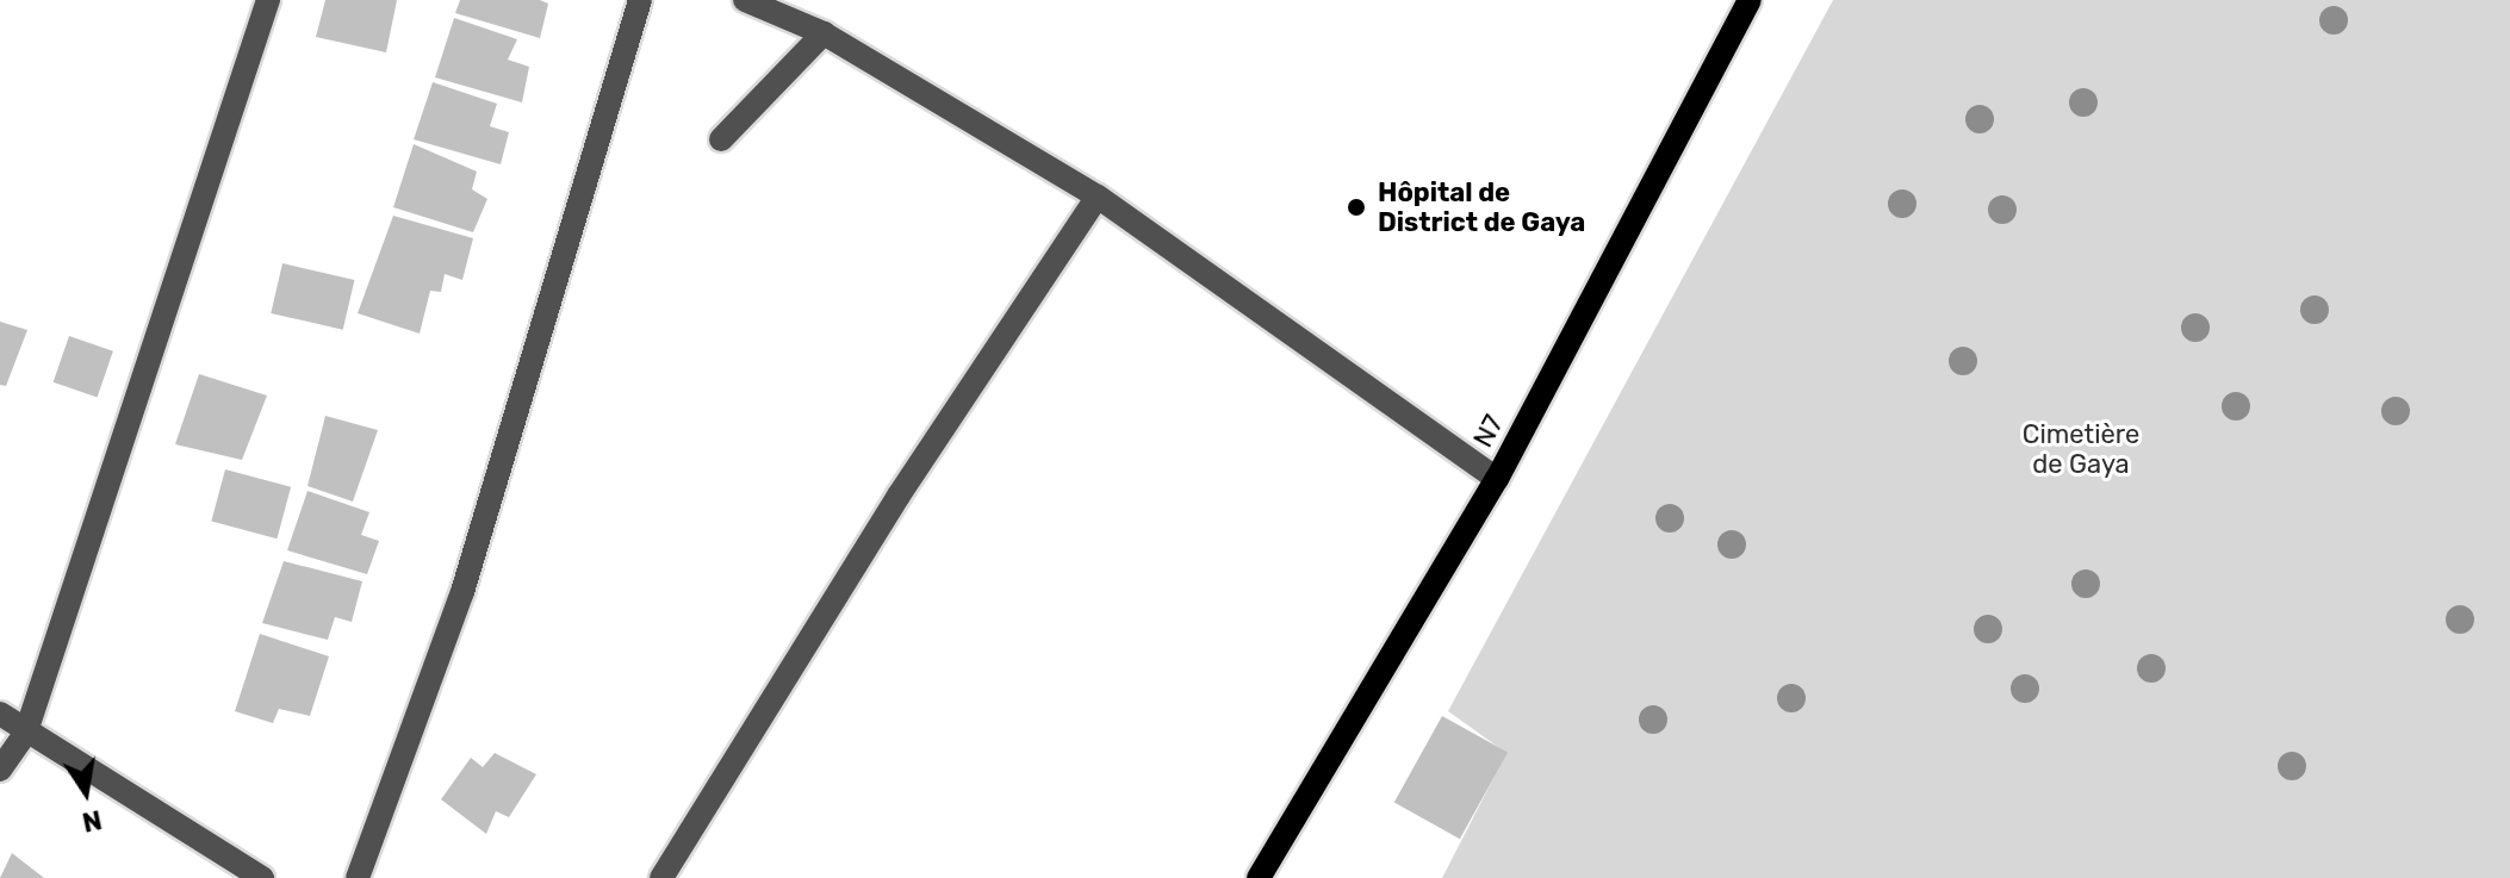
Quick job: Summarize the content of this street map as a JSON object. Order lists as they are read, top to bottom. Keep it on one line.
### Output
{"streets":{"main road":["N7"]},"parks":["Cimetière de Gaya"],"places":["Hôpital de District de Gaya"],"north":"bottom"}
